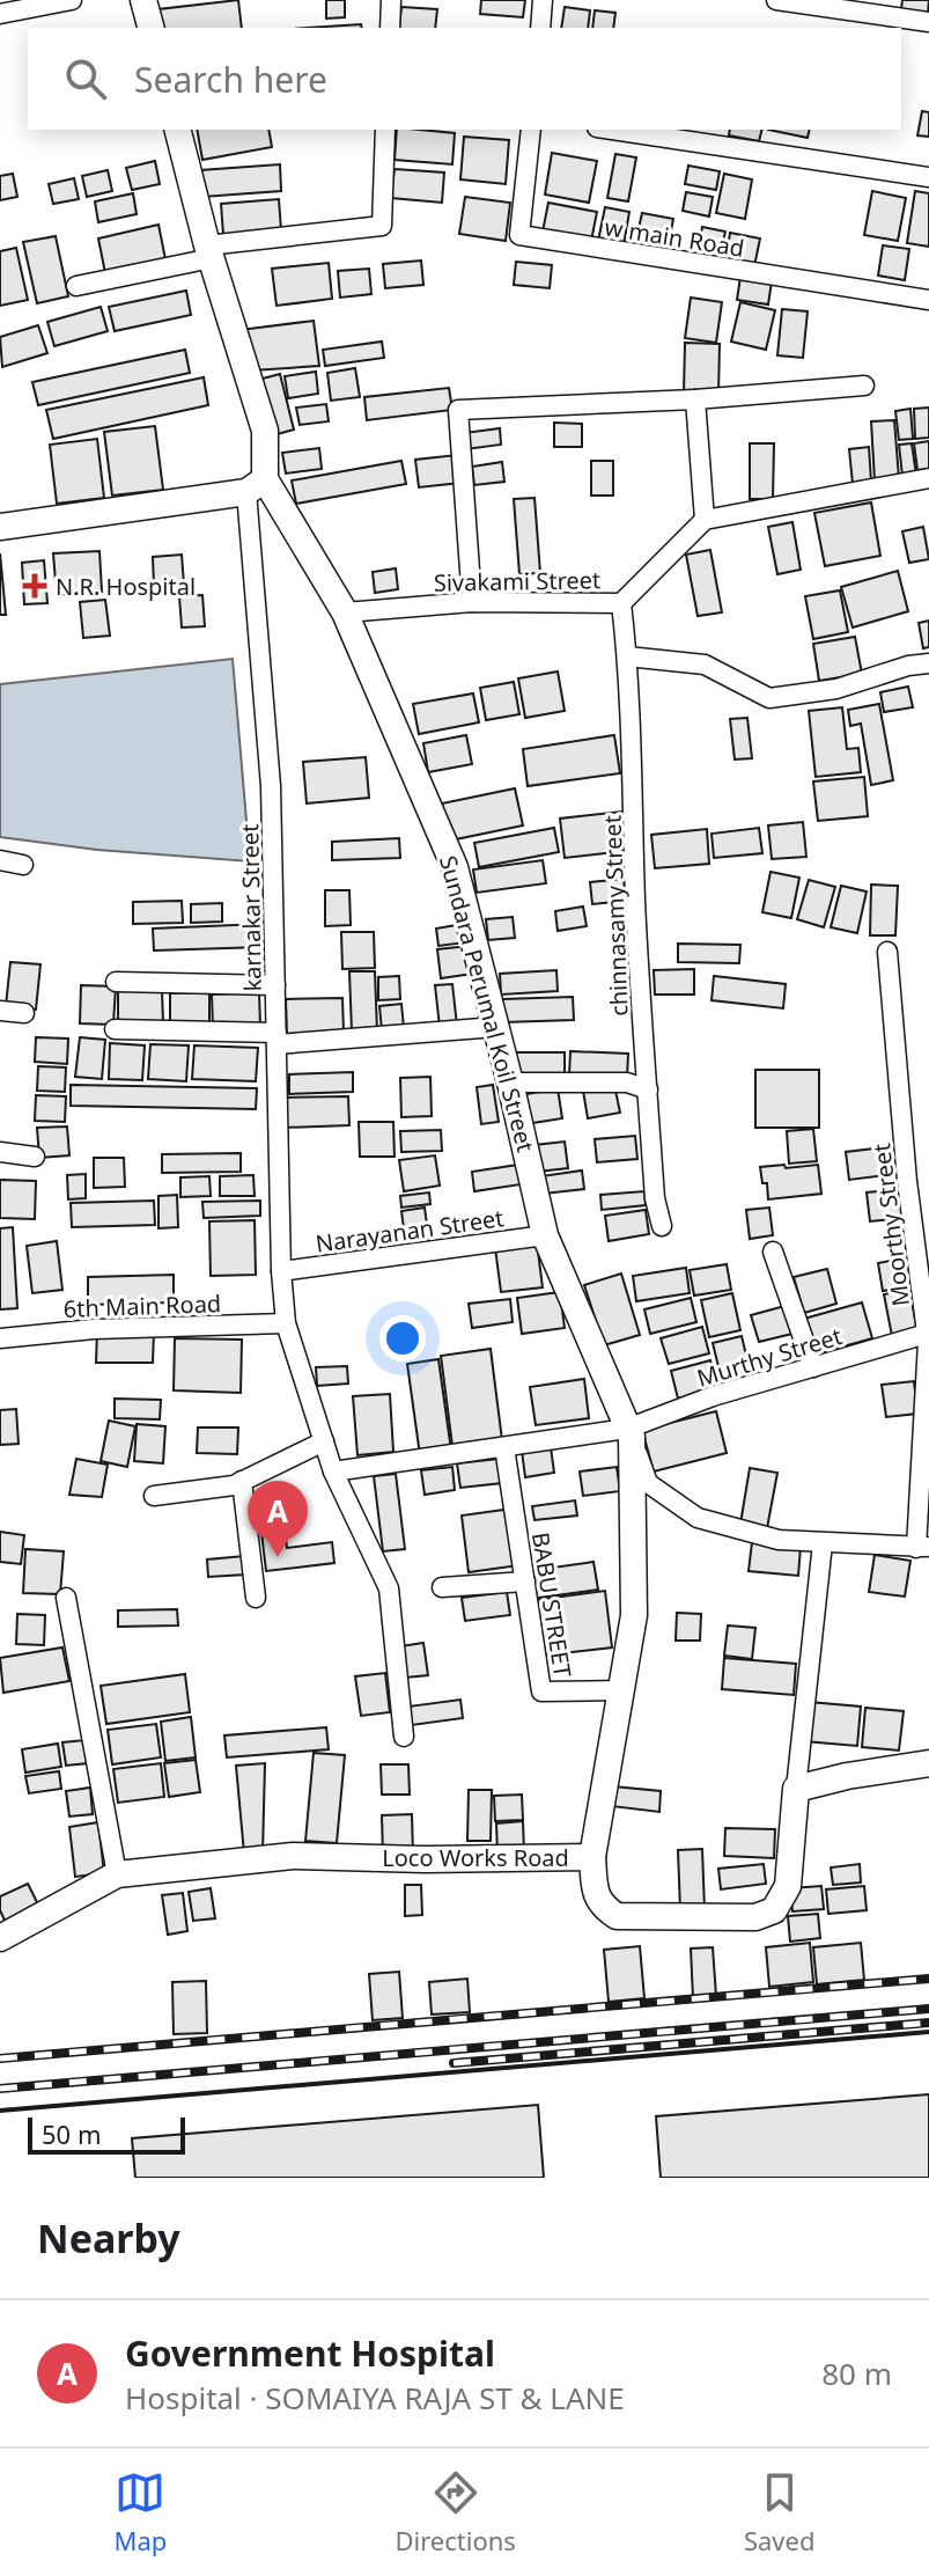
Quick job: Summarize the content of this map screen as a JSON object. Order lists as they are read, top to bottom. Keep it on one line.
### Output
{"streets":{"street":["w main Road","Sivakami Street","karnakar Street","chinnasamy Street","Sundara Perumal Koil Street","Moorthy Street","Narayanan Street","6th Main Road","Murthy Street","BABU STREET","Loco Works Road"]},"crossings":[["Sivakami Street","chinnasamy Street"],["Sivakami Street","Sundara Perumal Koil Street"],["karnakar Street","Sundara Perumal Koil Street"],["karnakar Street","Narayanan Street"],["karnakar Street","6th Main Road"],["karnakar Street","Murthy Street"],["Sundara Perumal Koil Street","Narayanan Street"],["Sundara Perumal Koil Street","Murthy Street"],["Sundara Perumal Koil Street","BABU STREET"],["Sundara Perumal Koil Street","Loco Works Road"],["Moorthy Street","Murthy Street"],["Murthy Street","BABU STREET"]],"places":{"health":["N.R. Hospital"]},"scale_bar":"50 m","page":{"search":"Search here","pins":"A","scale":"50 m","heading":"Nearby","list":[{"mark":"A","name":"Government Hospital","note":"Hospital · SOMAIYA RAJA ST & LANE","value":"80 m"}],"nav":["Map","Directions","Saved"]}}
